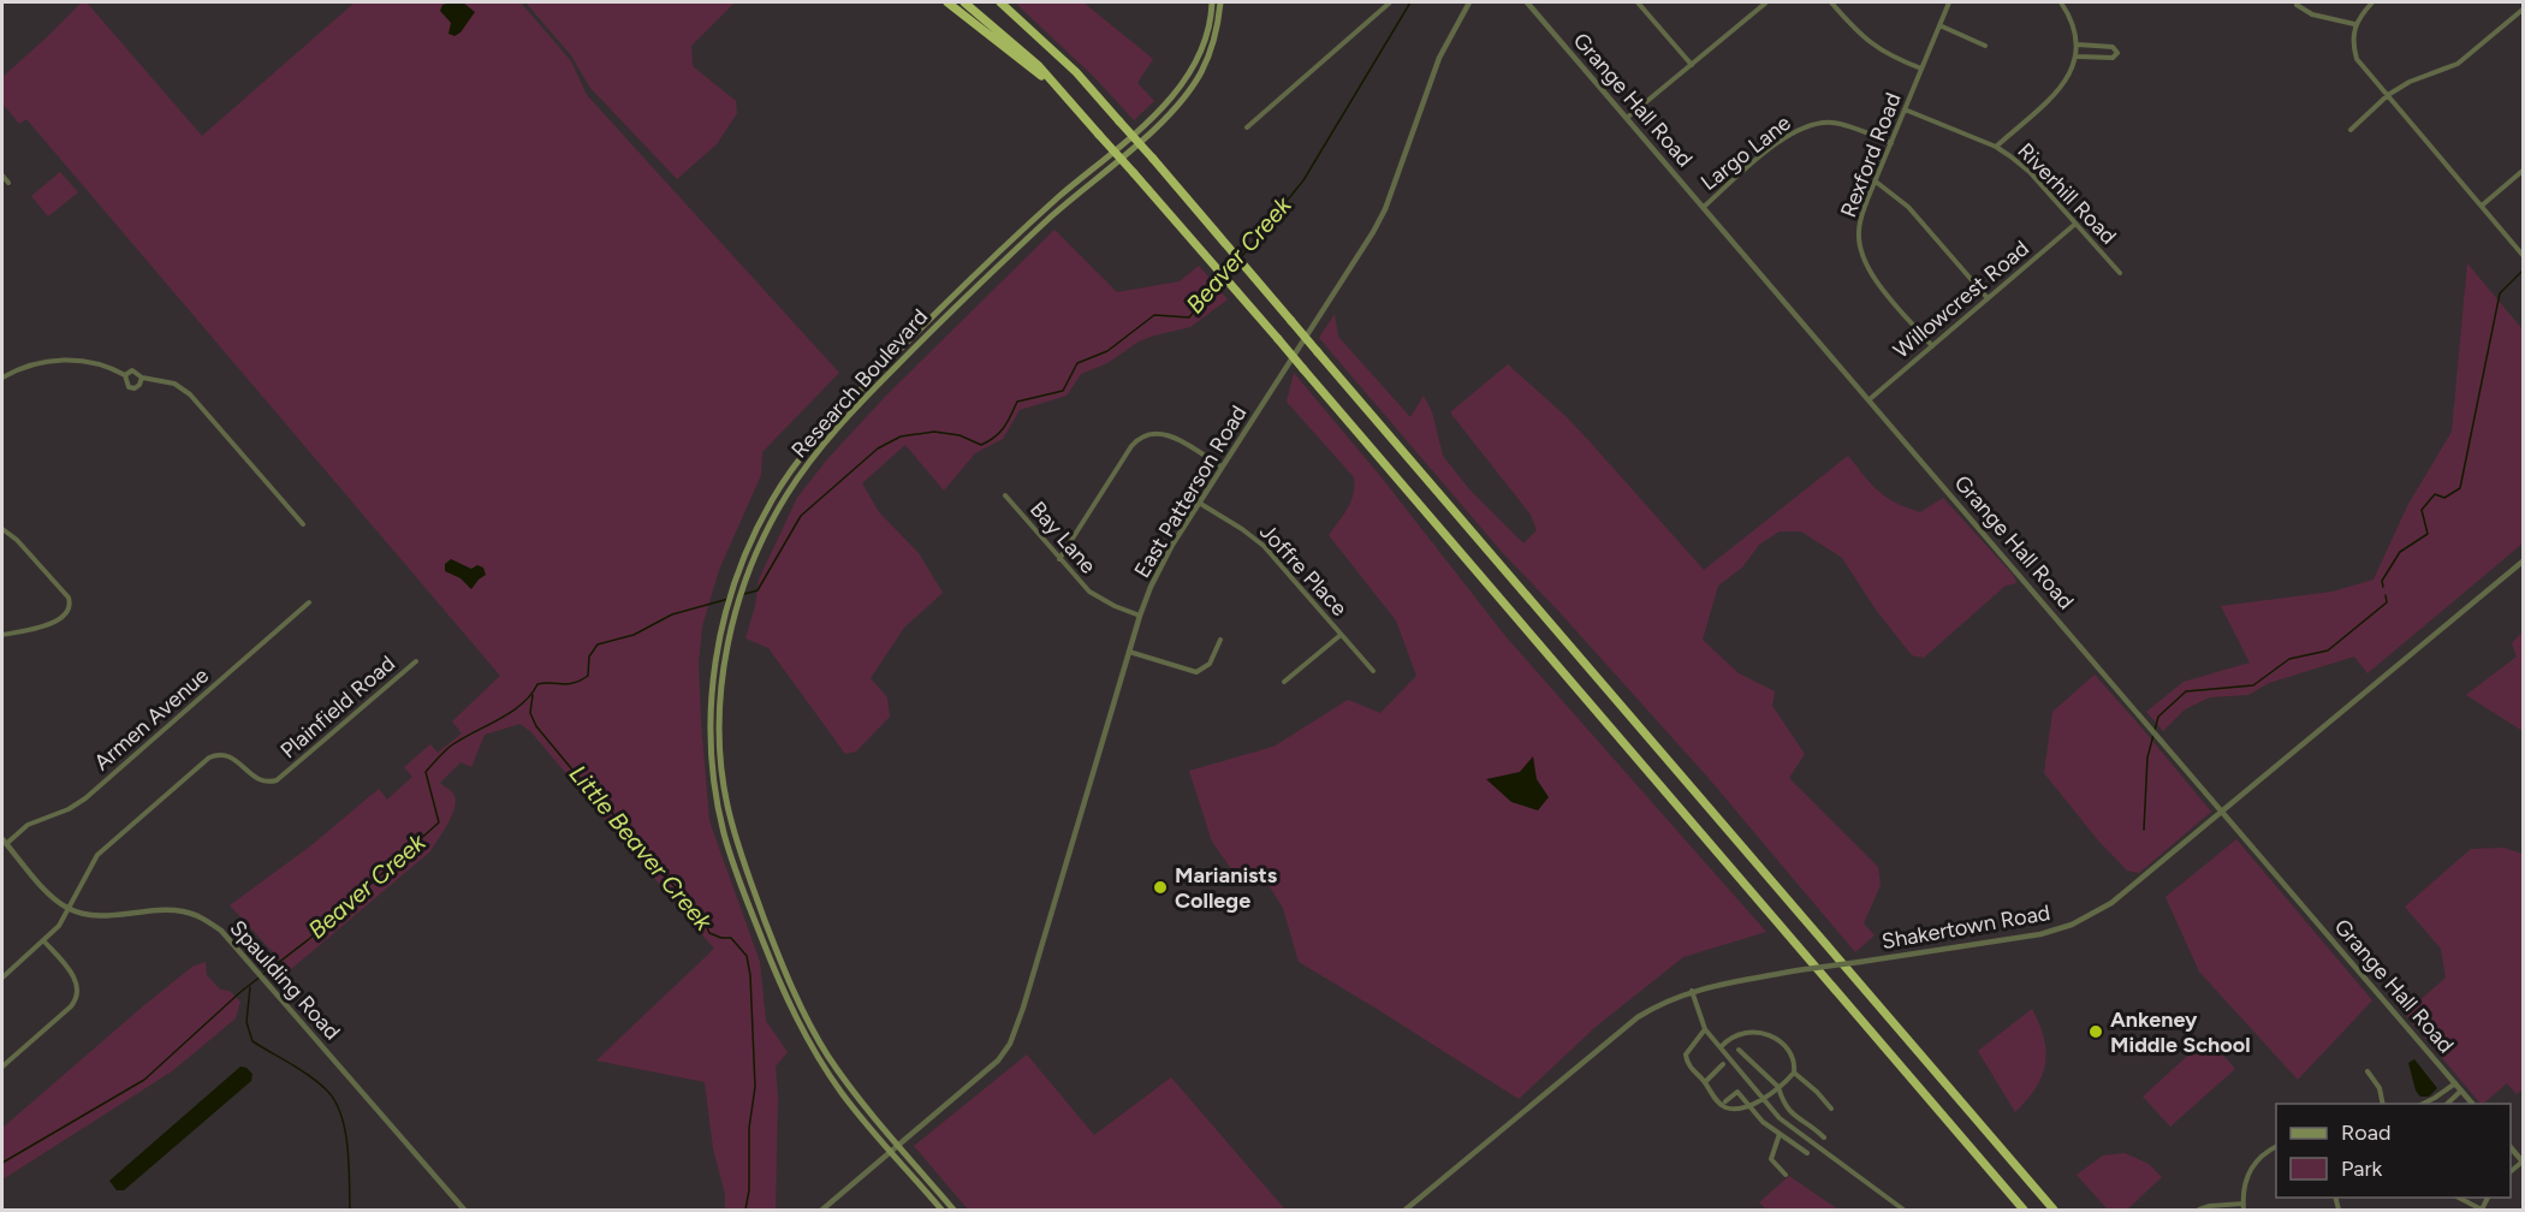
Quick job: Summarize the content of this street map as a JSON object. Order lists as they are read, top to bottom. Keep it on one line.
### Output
{"streets":{"main road":["Research Boulevard"],"street":["Grange Hall Road","Largo Lane","Rexford Road","Riverhill Road","Willowcrest Road","East Patterson Road","Bay Lane","Joffre Place","Plainfield Road","Armen Avenue","Shakertown Road","Spaulding Road"]},"crossings":[["Grange Hall Road","Largo Lane"],["Grange Hall Road","Willowcrest Road"],["Grange Hall Road","Shakertown Road"],["Largo Lane","Rexford Road"],["Rexford Road","Riverhill Road"],["Rexford Road","Willowcrest Road"],["Riverhill Road","Willowcrest Road"],["Research Boulevard","East Patterson Road"],["East Patterson Road","Bay Lane"],["East Patterson Road","Joffre Place"],["Plainfield Road","Spaulding Road"]],"water":["Beaver Creek","Little Beaver Creek"],"places":["Marianists College","Ankeney Middle School"],"legend":["Road","Park"]}
